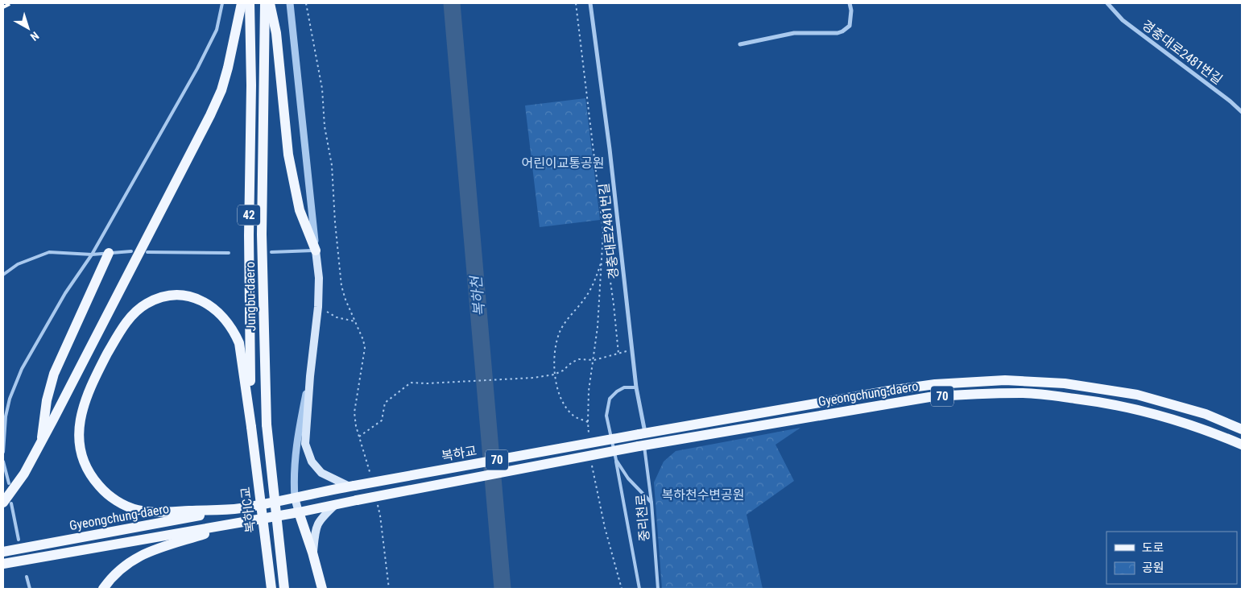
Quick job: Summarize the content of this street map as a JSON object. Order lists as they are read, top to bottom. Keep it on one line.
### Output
{"streets":{"main road":["42","Jungbu-daero","Gyeongchung-daero","70","복하교","복하IC교"],"street":["경충대로2481번길"],"lane":["중리천로"]},"crossings":[["경충대로2481번길","Gyeongchung-daero"],["경충대로2481번길","복하교"],["Jungbu-daero","복하IC교"],["Gyeongchung-daero","복하교"],["Gyeongchung-daero","중리천로"],["복하교","중리천로"]],"water":["복하천"],"parks":["어린이교통공원","복하천수변공원"],"legend":["도로","공원"],"north":"bottom right"}
